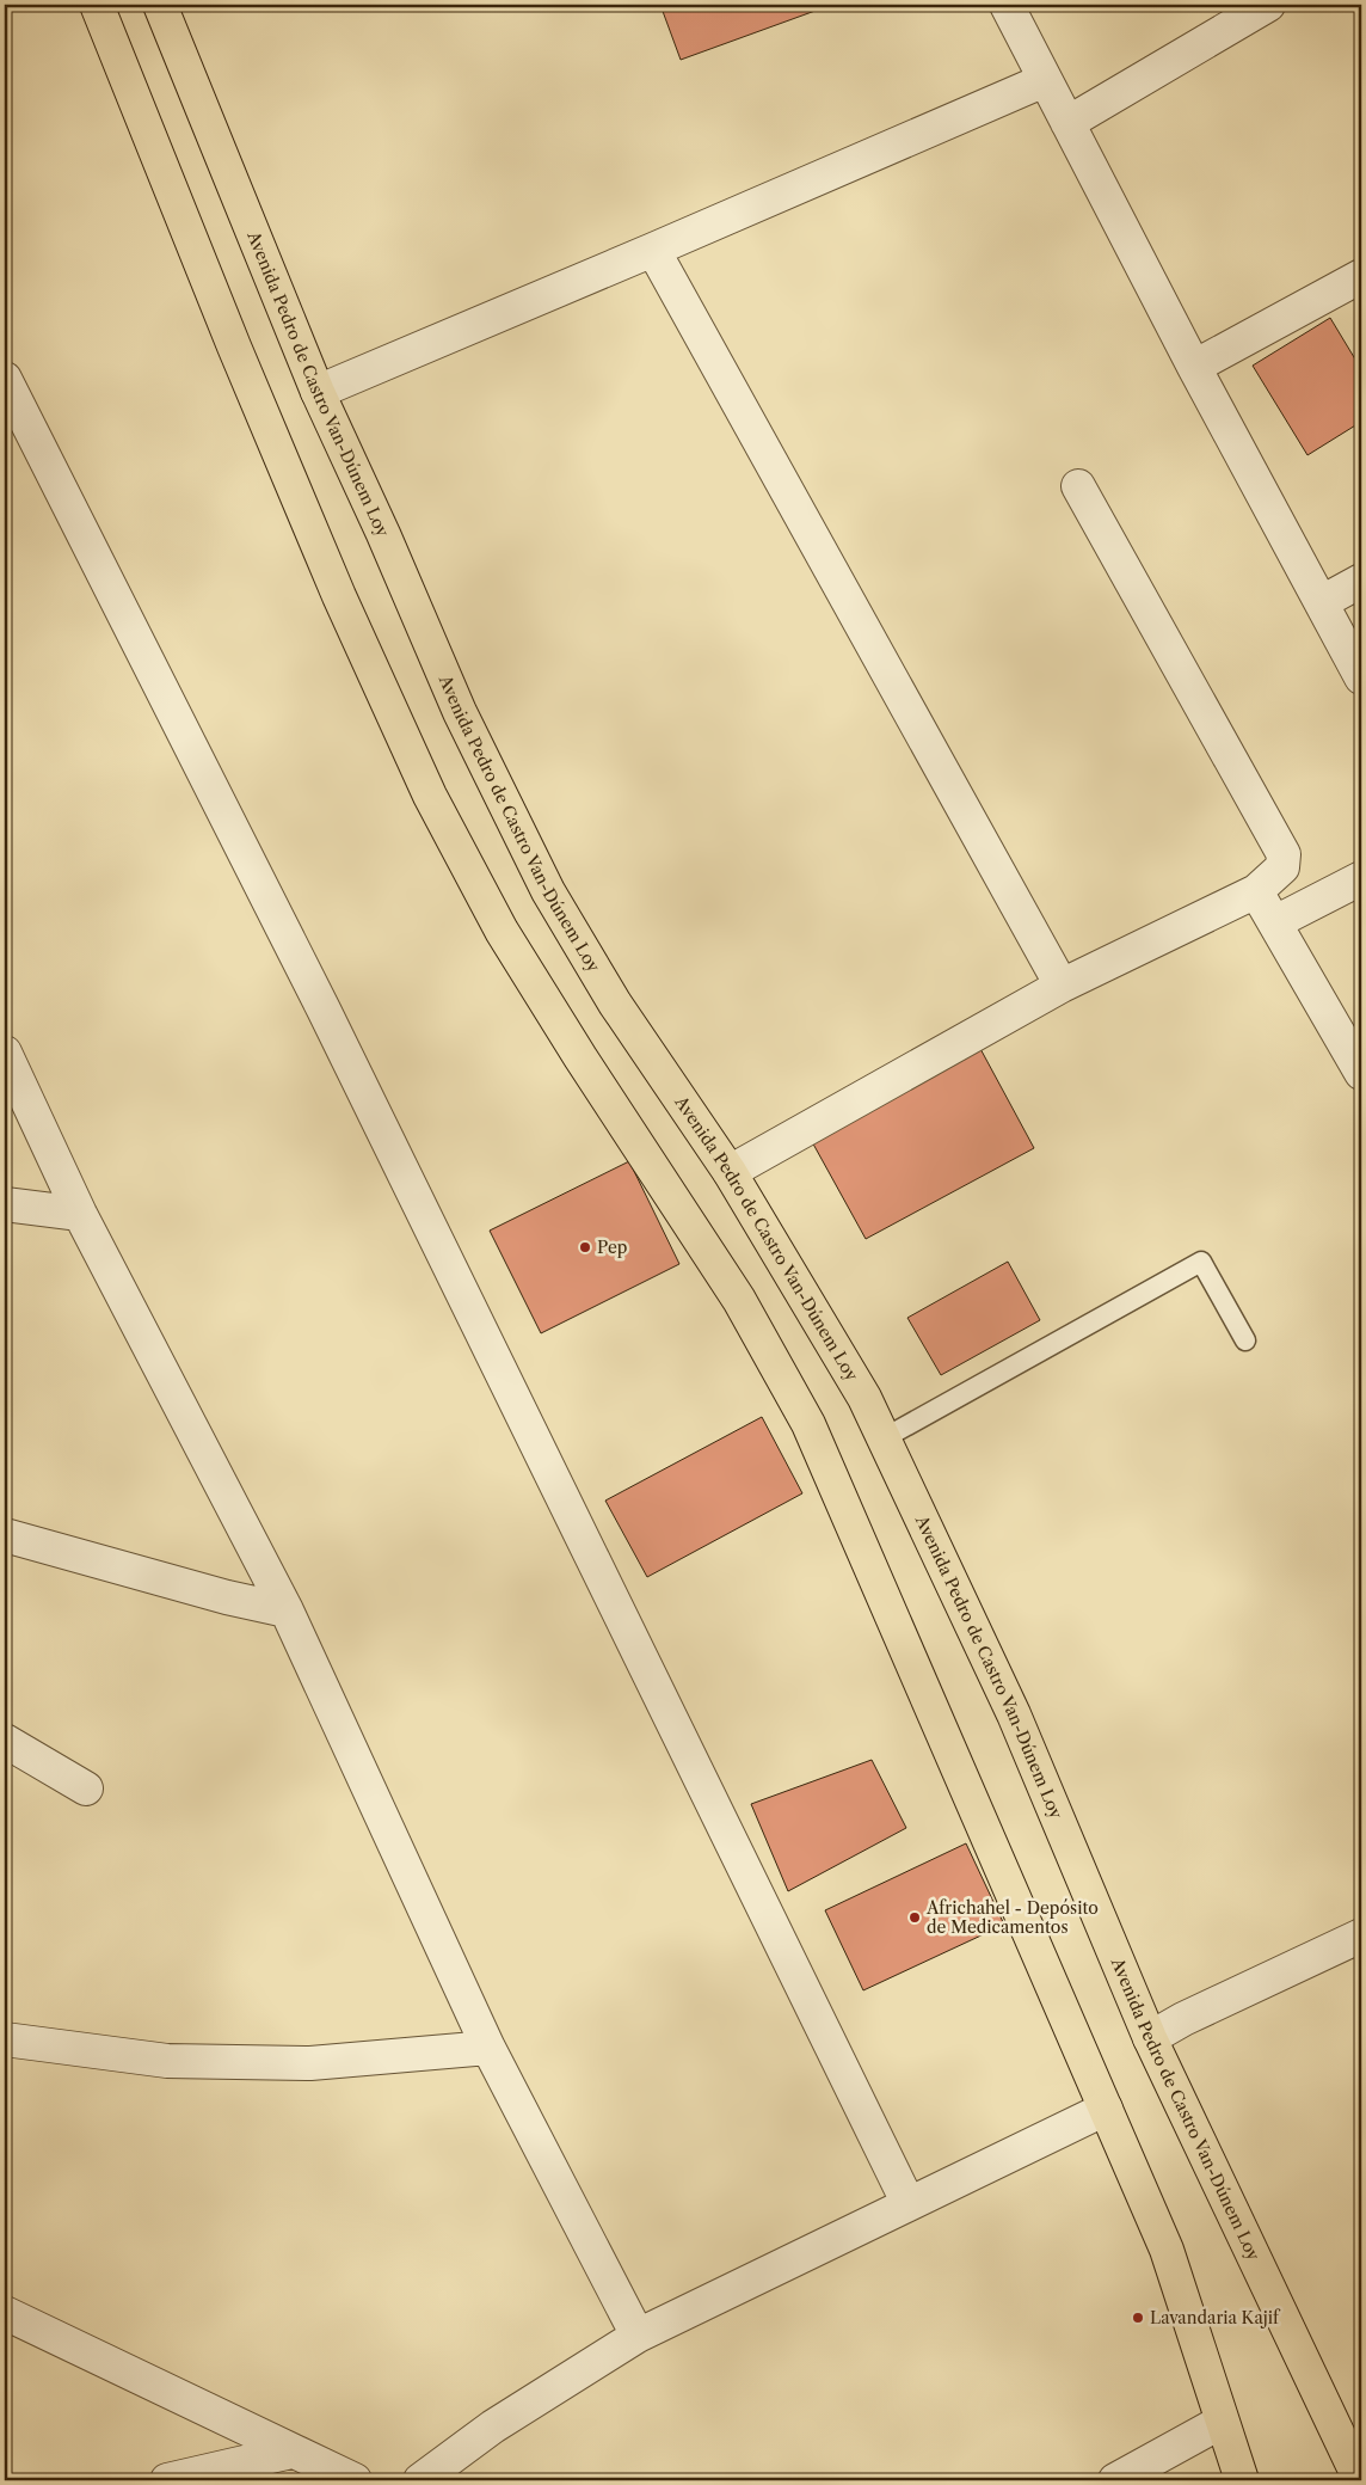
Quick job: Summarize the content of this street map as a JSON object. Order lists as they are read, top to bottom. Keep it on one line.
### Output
{"streets":{"highway":["Avenida Pedro de Castro Van-Dúnem Loy"]},"places":["Pep","Africhahel - Depósito de Medicamentos","Lavandaria Kajif"]}
